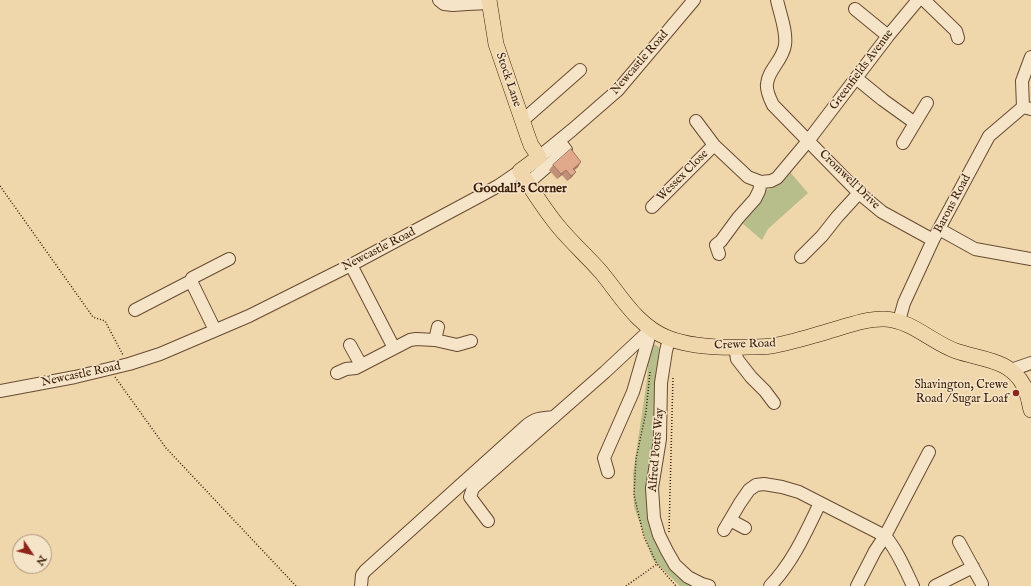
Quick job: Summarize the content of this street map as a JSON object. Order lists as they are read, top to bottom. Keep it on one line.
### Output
{"streets":{"main road":["Newcastle Road","Stock Lane","Crewe Road"],"street":["Greenfields Avenue","Wessex Close","Cromwell Drive","Barons Road","Alfred Potts Way"]},"crossings":[["Newcastle Road","Stock Lane"],["Newcastle Road","Crewe Road"],["Greenfields Avenue","Cromwell Drive"],["Cromwell Drive","Barons Road"],["Barons Road","Crewe Road"],["Crewe Road","Alfred Potts Way"]],"districts":["Goodall's Corner"],"places":["Shavington, Crewe Road / Sugar Loaf"],"north":"bottom right"}
